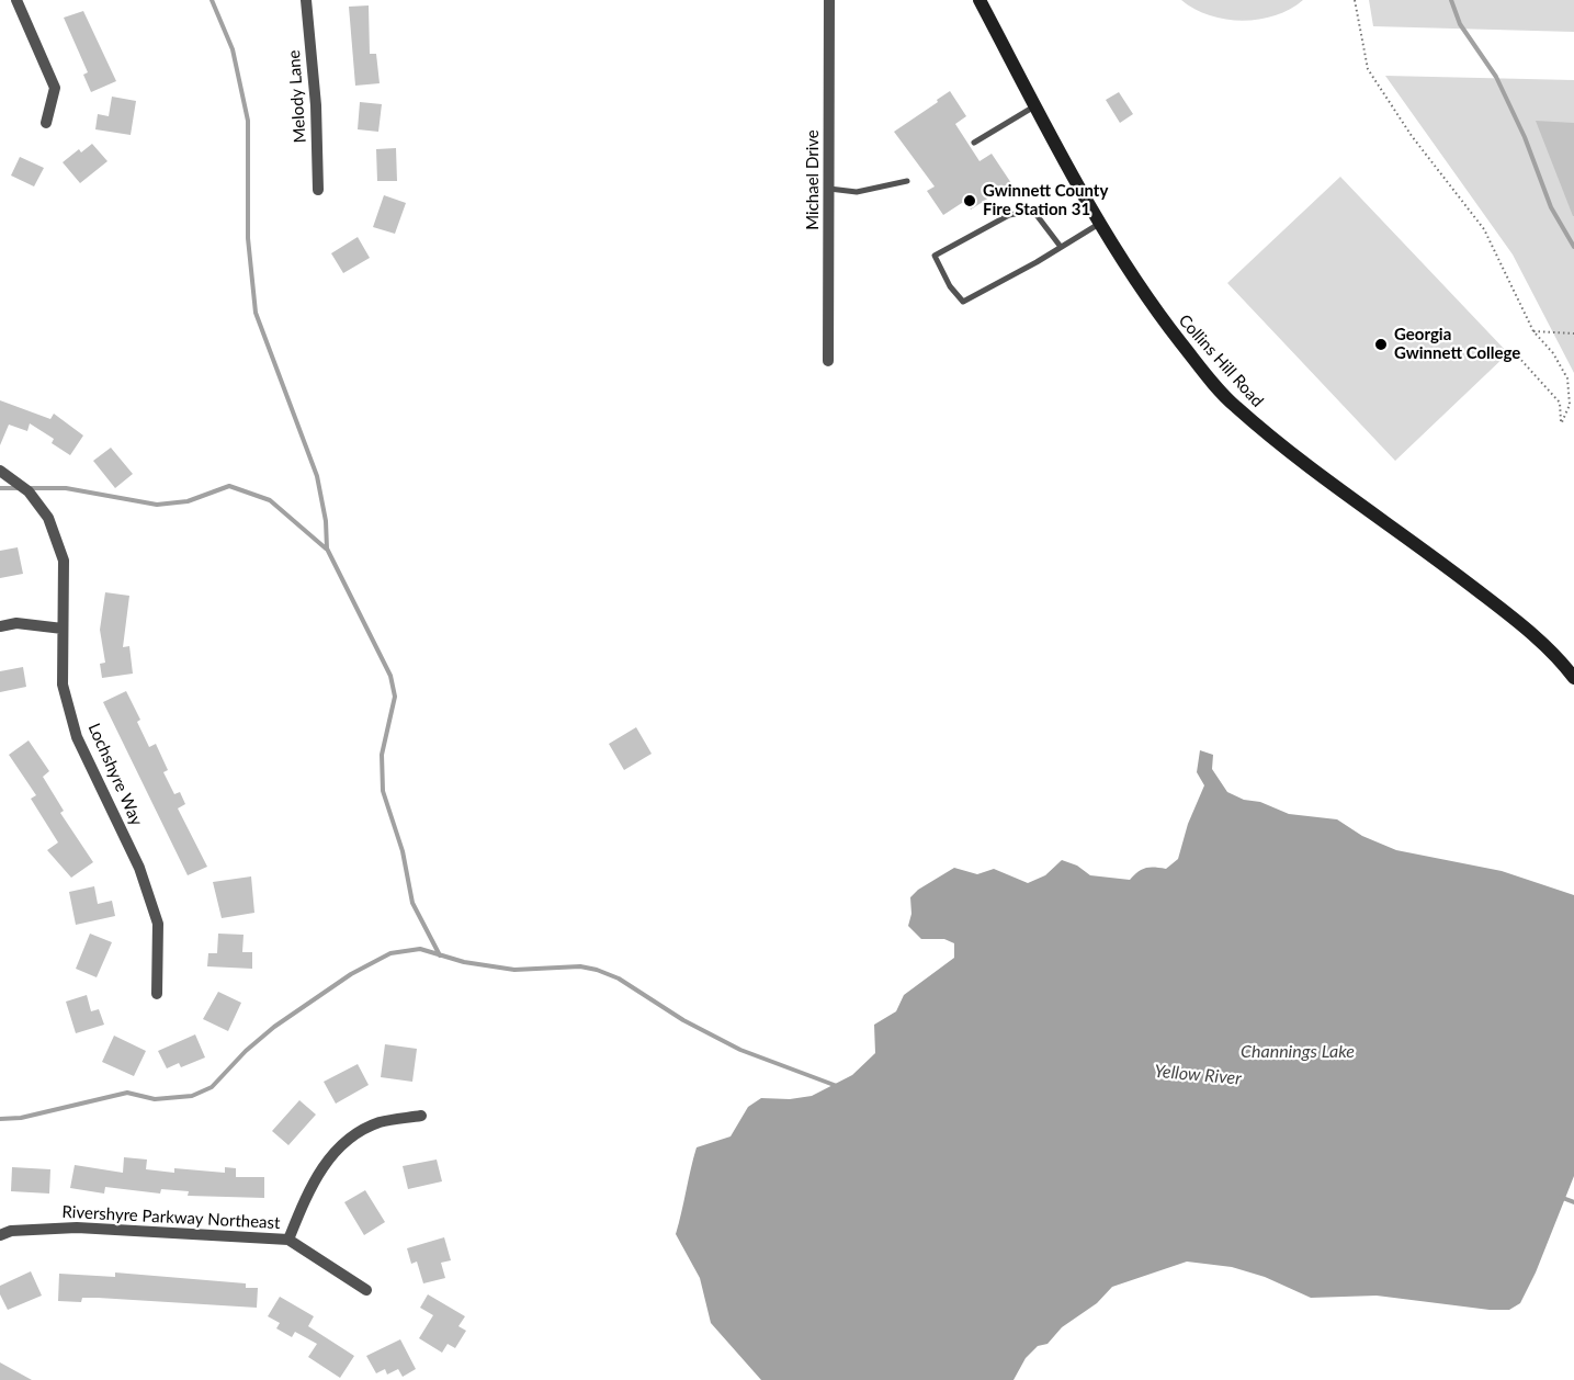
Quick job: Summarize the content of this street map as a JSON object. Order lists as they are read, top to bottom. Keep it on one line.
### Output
{"streets":{"street":["Melody Lane","Michael Drive","Collins Hill Road","Lochshyre Way","Rivershyre Parkway Northeast"]},"water":["Channings Lake","Yellow River"],"places":["Gwinnett County Fire Station 31","Georgia Gwinnett College"]}
